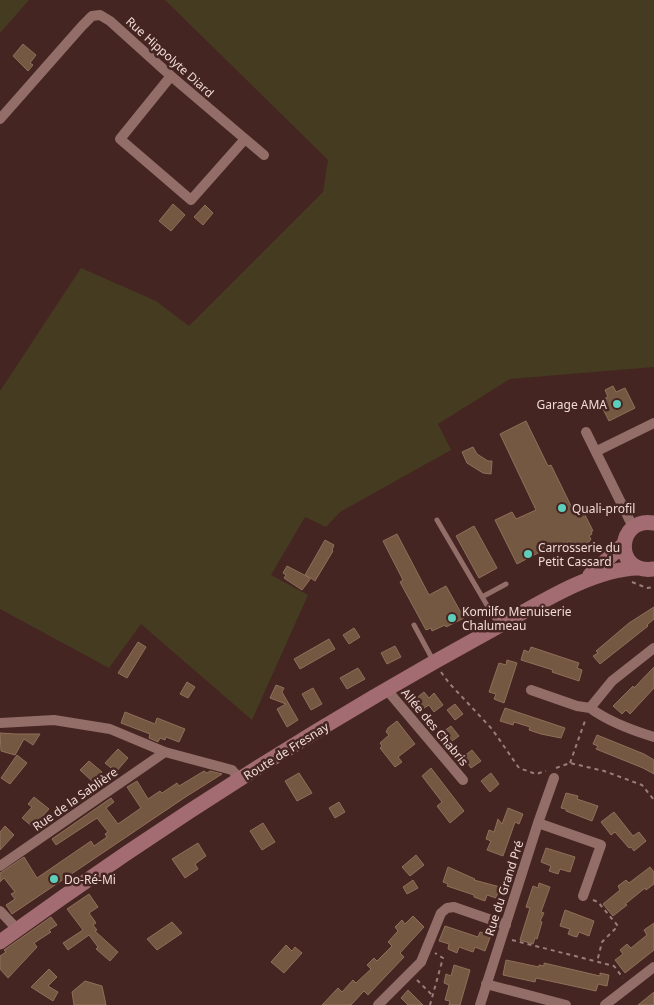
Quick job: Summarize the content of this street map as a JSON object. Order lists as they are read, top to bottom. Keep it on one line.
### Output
{"streets":{"street":["Rue Hippolyte Diard","Allée des Chabris","Route de Fresnay","Rue de la Sablière","Rue du Grand Pré"]},"crossings":[["Allée des Chabris","Route de Fresnay"]],"places":["Garage AMA","Quali-profil","Carrosserie du Petit Cassard","Komilfo Menuiserie Chalumeau","Do-Ré-Mi"]}
